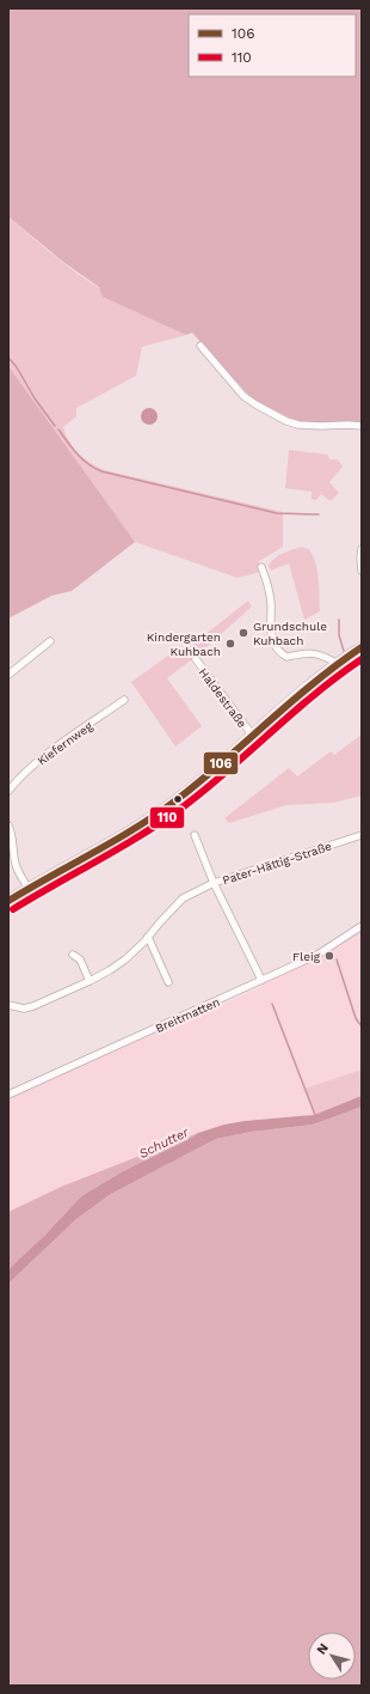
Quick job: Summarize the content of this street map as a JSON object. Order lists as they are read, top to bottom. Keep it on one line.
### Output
{"streets":{"street":["Haldestraße","Kiefernweg","Pater-Hättig-Straße","Breitmatten"]},"water":["Schutter"],"places":["Grundschule Kuhbach","Kindergarten Kuhbach","Fleig"],"lines":["transit line 106","transit line 110"],"legend":["106","110"],"north":"top left"}
